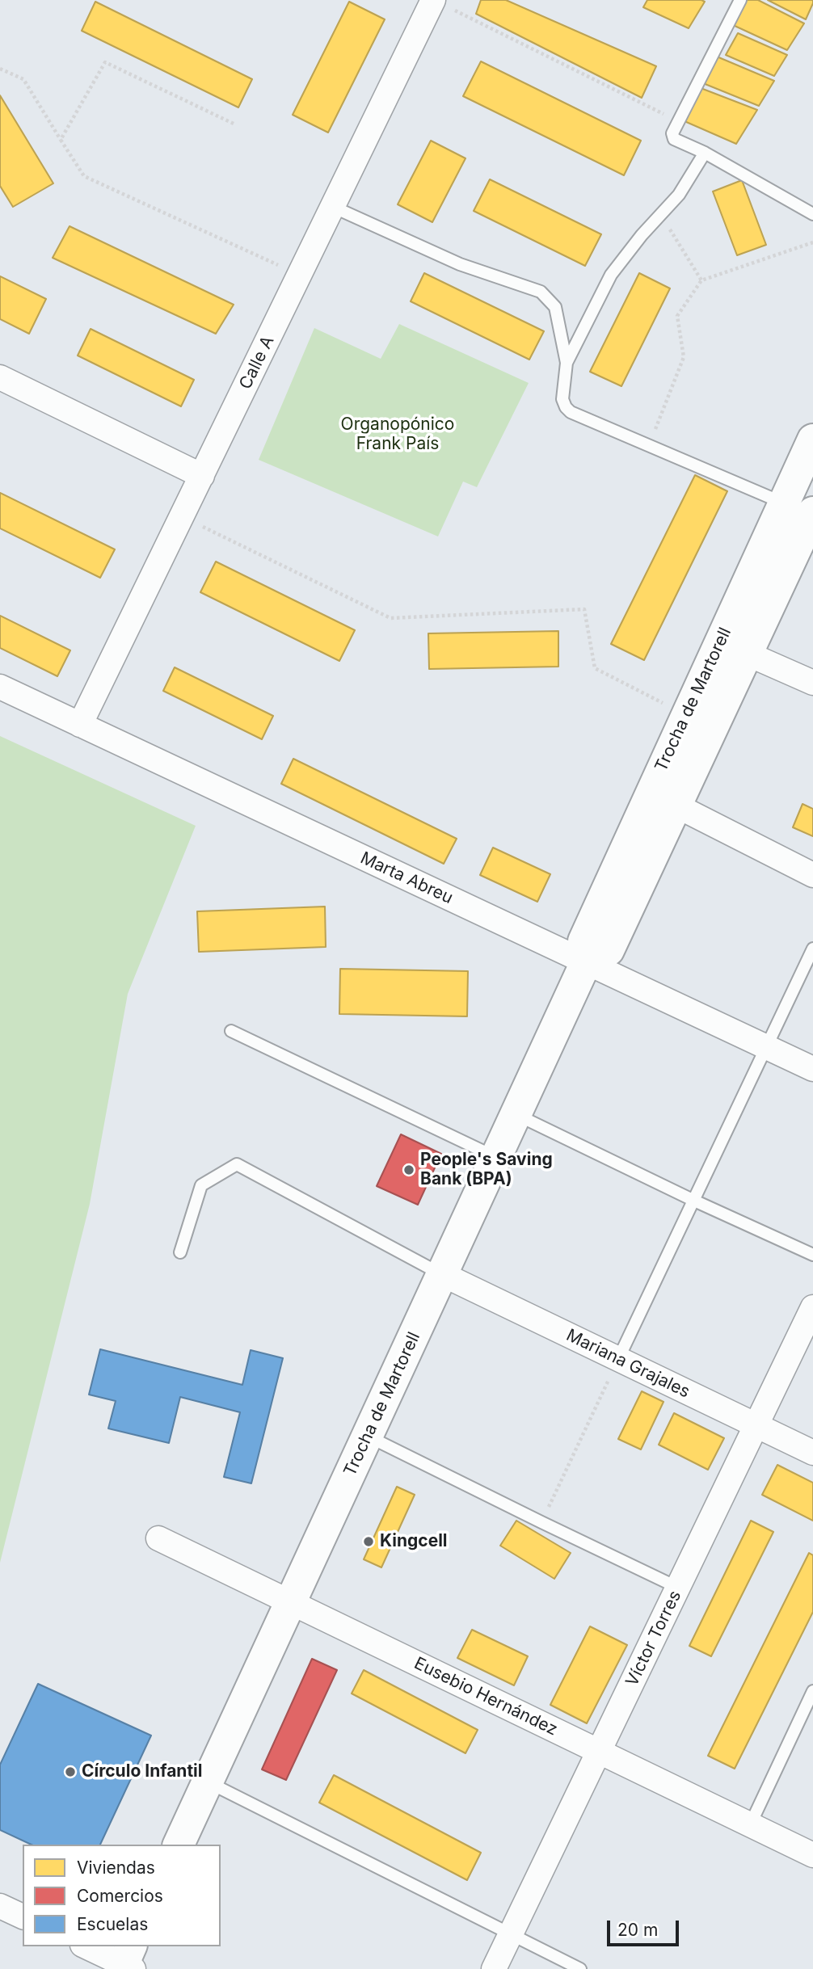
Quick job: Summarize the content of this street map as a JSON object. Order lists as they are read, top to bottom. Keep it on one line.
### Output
{"streets":{"street":["Calle A","Trocha de Martorell","Marta Abreu","Mariana Grajales","Víctor Torres","Eusebio Hernández"]},"crossings":[["Calle A","Marta Abreu"],["Trocha de Martorell","Marta Abreu"],["Trocha de Martorell","Mariana Grajales"],["Trocha de Martorell","Eusebio Hernández"],["Mariana Grajales","Víctor Torres"],["Víctor Torres","Eusebio Hernández"]],"parks":["Organopónico Frank País"],"places":["People's Saving Bank (BPA)","Kingcell","Círculo Infantil"],"legend":["Viviendas","Comercios","Escuelas"],"scale_bar":"20 m"}
